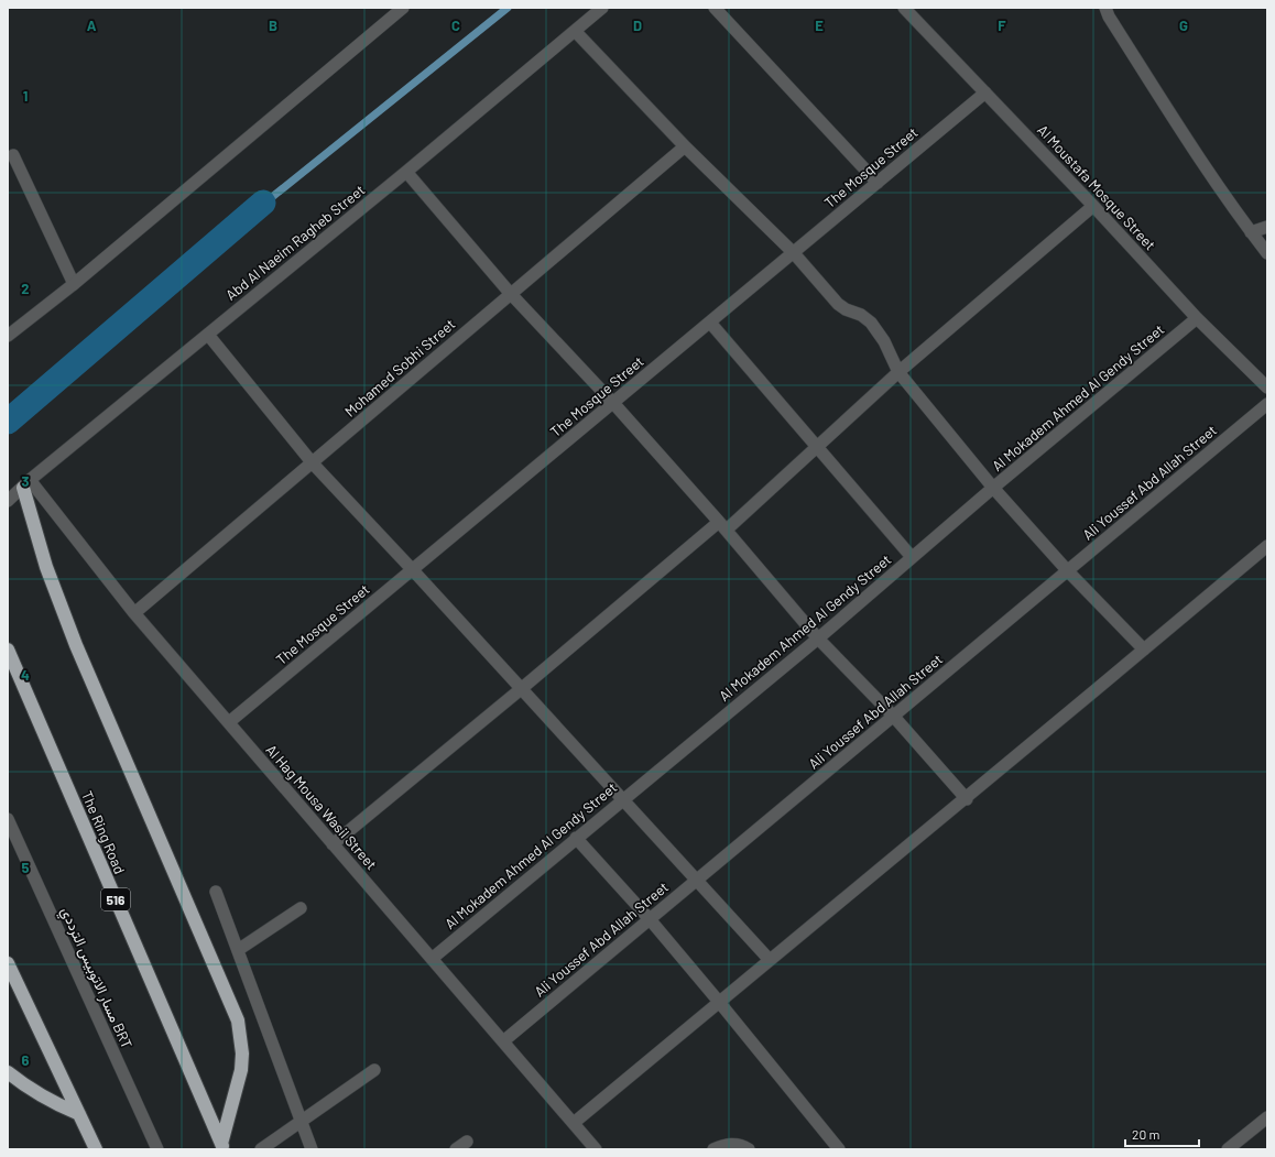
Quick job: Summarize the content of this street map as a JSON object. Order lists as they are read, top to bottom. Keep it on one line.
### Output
{"streets":{"highway":["The Ring Road","516"],"street":["The Mosque Street","Al Moustafa Mosque Street","Abd Al Naeim Ragheb Street","Mohamed Sobhi Street","Al Mokadem Ahmed Al Gendy Street","Ali Youssef Abd Allah Street","Al Hag Mousa Wasil Street","مسار الاتوبيس الترددي BRT"]},"crossings":[["The Mosque Street","Al Moustafa Mosque Street"],["The Mosque Street","Al Hag Mousa Wasil Street"],["Al Moustafa Mosque Street","Al Mokadem Ahmed Al Gendy Street"],["Abd Al Naeim Ragheb Street","Al Hag Mousa Wasil Street"],["Mohamed Sobhi Street","Al Hag Mousa Wasil Street"],["Al Mokadem Ahmed Al Gendy Street","Al Hag Mousa Wasil Street"],["Ali Youssef Abd Allah Street","Al Hag Mousa Wasil Street"]],"scale_bar":"20 m","grid":{"columns":["A","B","C","D","E","F","G"],"rows":["1","2","3","4","5","6"]}}
